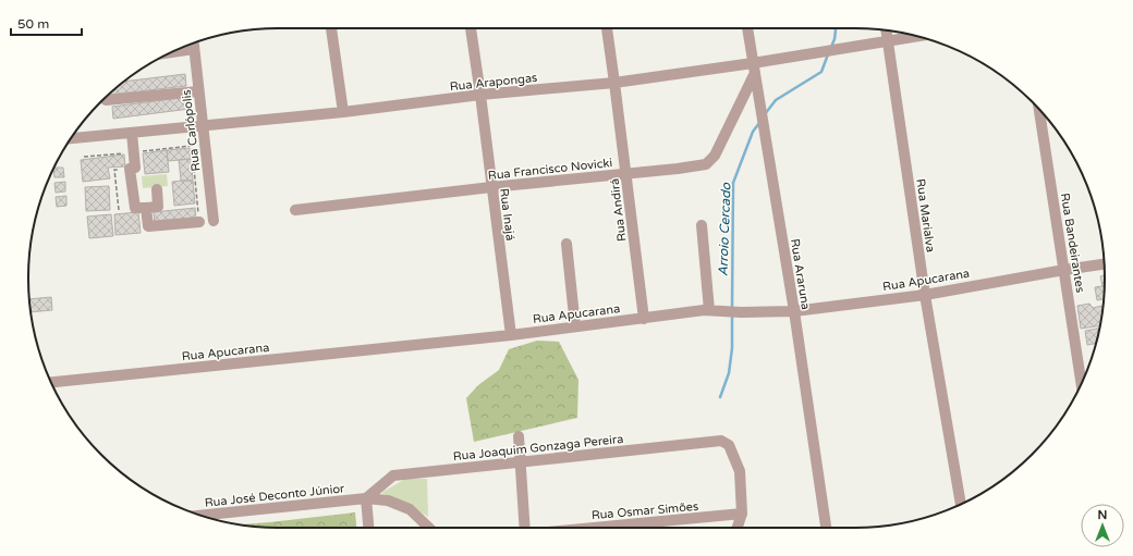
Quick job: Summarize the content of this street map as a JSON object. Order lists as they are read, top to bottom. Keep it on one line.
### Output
{"streets":{"street":["Rua Arapongas","Rua Carlópolis","Rua Francisco Novicki","Rua Andirá","Rua Inajá","Rua Marialva","Rua Bandeirantes","Rua Araruna","Rua Apucarana","Rua Joaquim Gonzaga Pereira","Rua José Deconto Júnior","Rua Osmar Simões"]},"crossings":[["Rua Arapongas","Rua Carlópolis"],["Rua Arapongas","Rua Andirá"],["Rua Arapongas","Rua Inajá"],["Rua Arapongas","Rua Marialva"],["Rua Arapongas","Rua Araruna"],["Rua Francisco Novicki","Rua Andirá"],["Rua Francisco Novicki","Rua Inajá"],["Rua Francisco Novicki","Rua Araruna"],["Rua Andirá","Rua Apucarana"],["Rua Inajá","Rua Apucarana"],["Rua Marialva","Rua Apucarana"],["Rua Bandeirantes","Rua Apucarana"],["Rua Araruna","Rua Apucarana"],["Rua Joaquim Gonzaga Pereira","Rua José Deconto Júnior"],["Rua Joaquim Gonzaga Pereira","Rua Osmar Simões"]],"water":["Arroio Cercado"],"scale_bar":"50 m","north":"top"}
